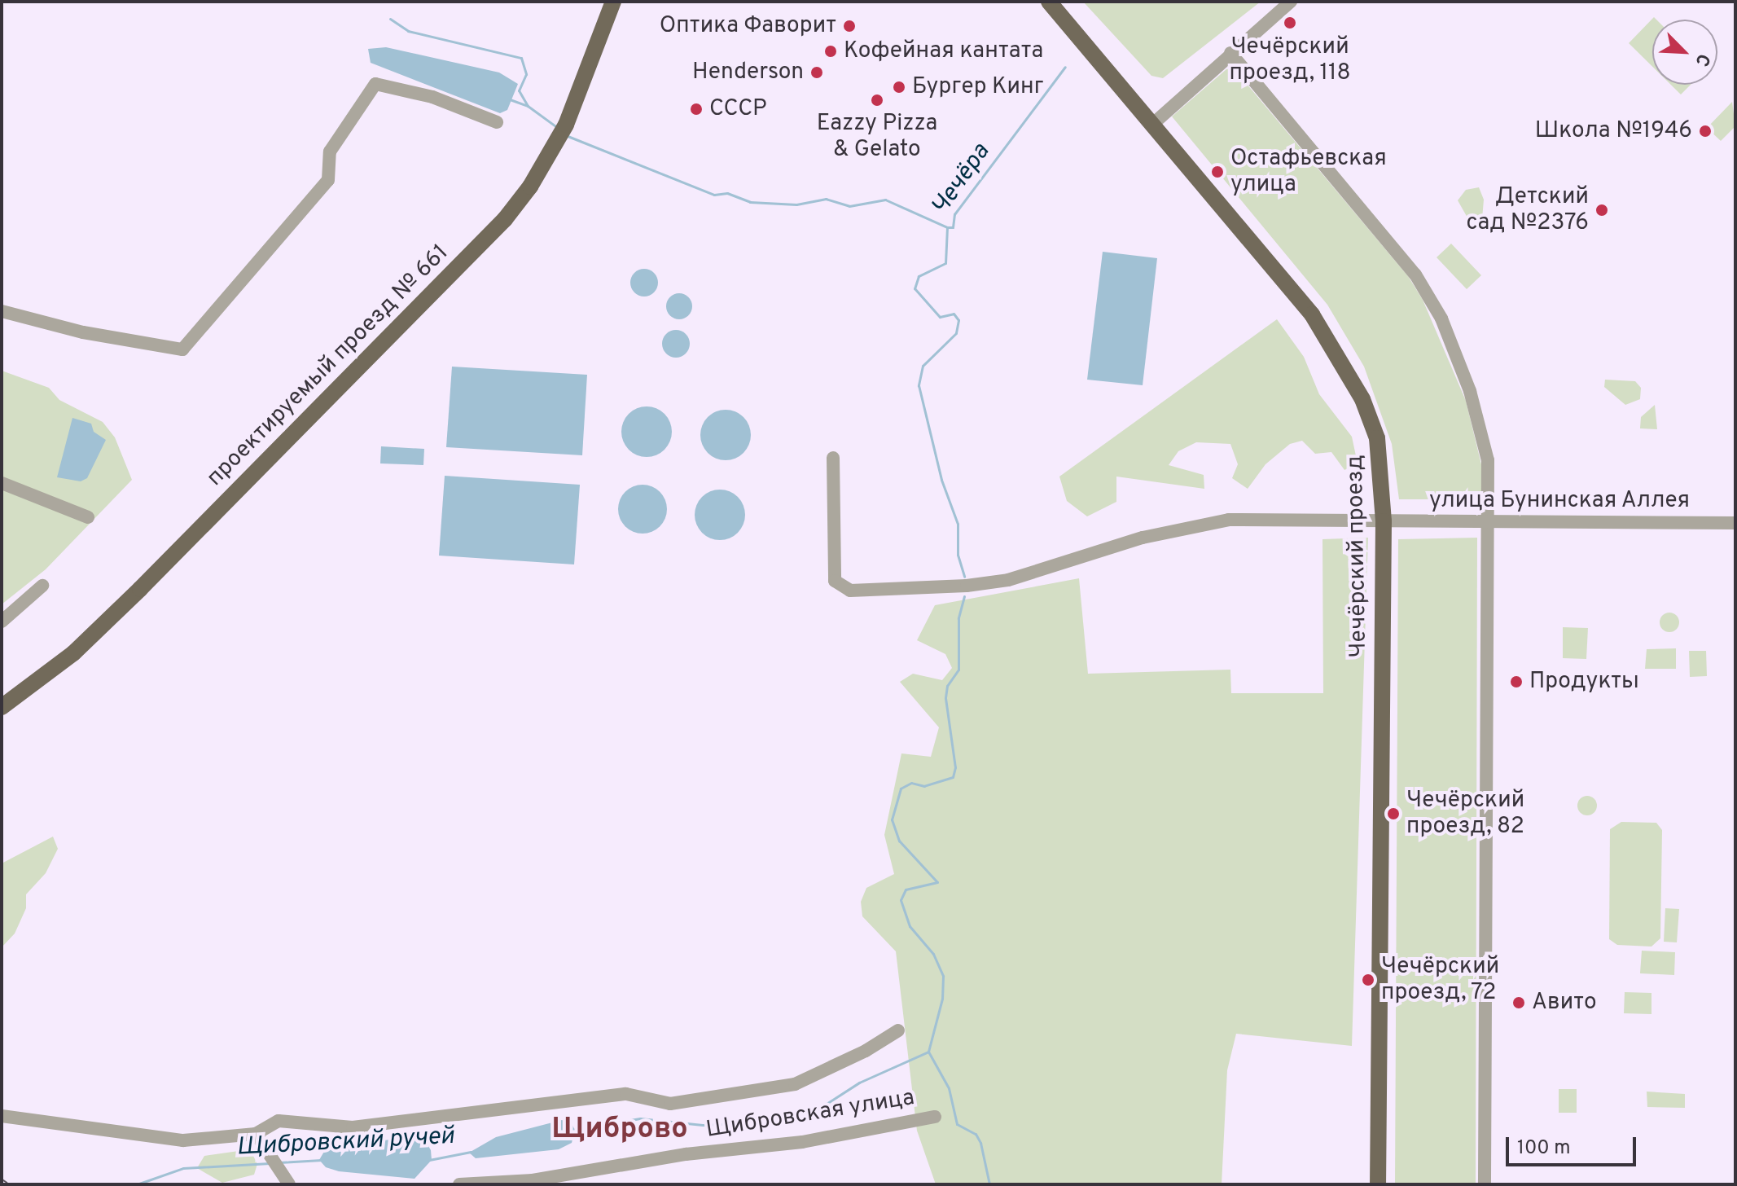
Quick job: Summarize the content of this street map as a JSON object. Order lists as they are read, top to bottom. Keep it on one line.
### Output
{"streets":{"main road":["проектируемый проезд № 661","Чечёрский проезд"],"street":["улица Бунинская Аллея","Щибровская улица"]},"crossings":[["улица Бунинская Аллея","Чечёрский проезд"]],"districts":["Щиброво"],"water":["Чечёра","Щибровский ручей"],"places":["Чечёрский проезд, 118","Оптика Фаворит","Кофейная кантата","Henderson","Бургер Кинг","Eazzy Pizza & Gelato","СССР","Школа №1946","Остафьевская улица","Детский сад №2376","Продукты","Чечёрский проезд, 82","Чечёрский проезд, 72","Авито"],"scale_bar":"100 m","north":"bottom right"}
